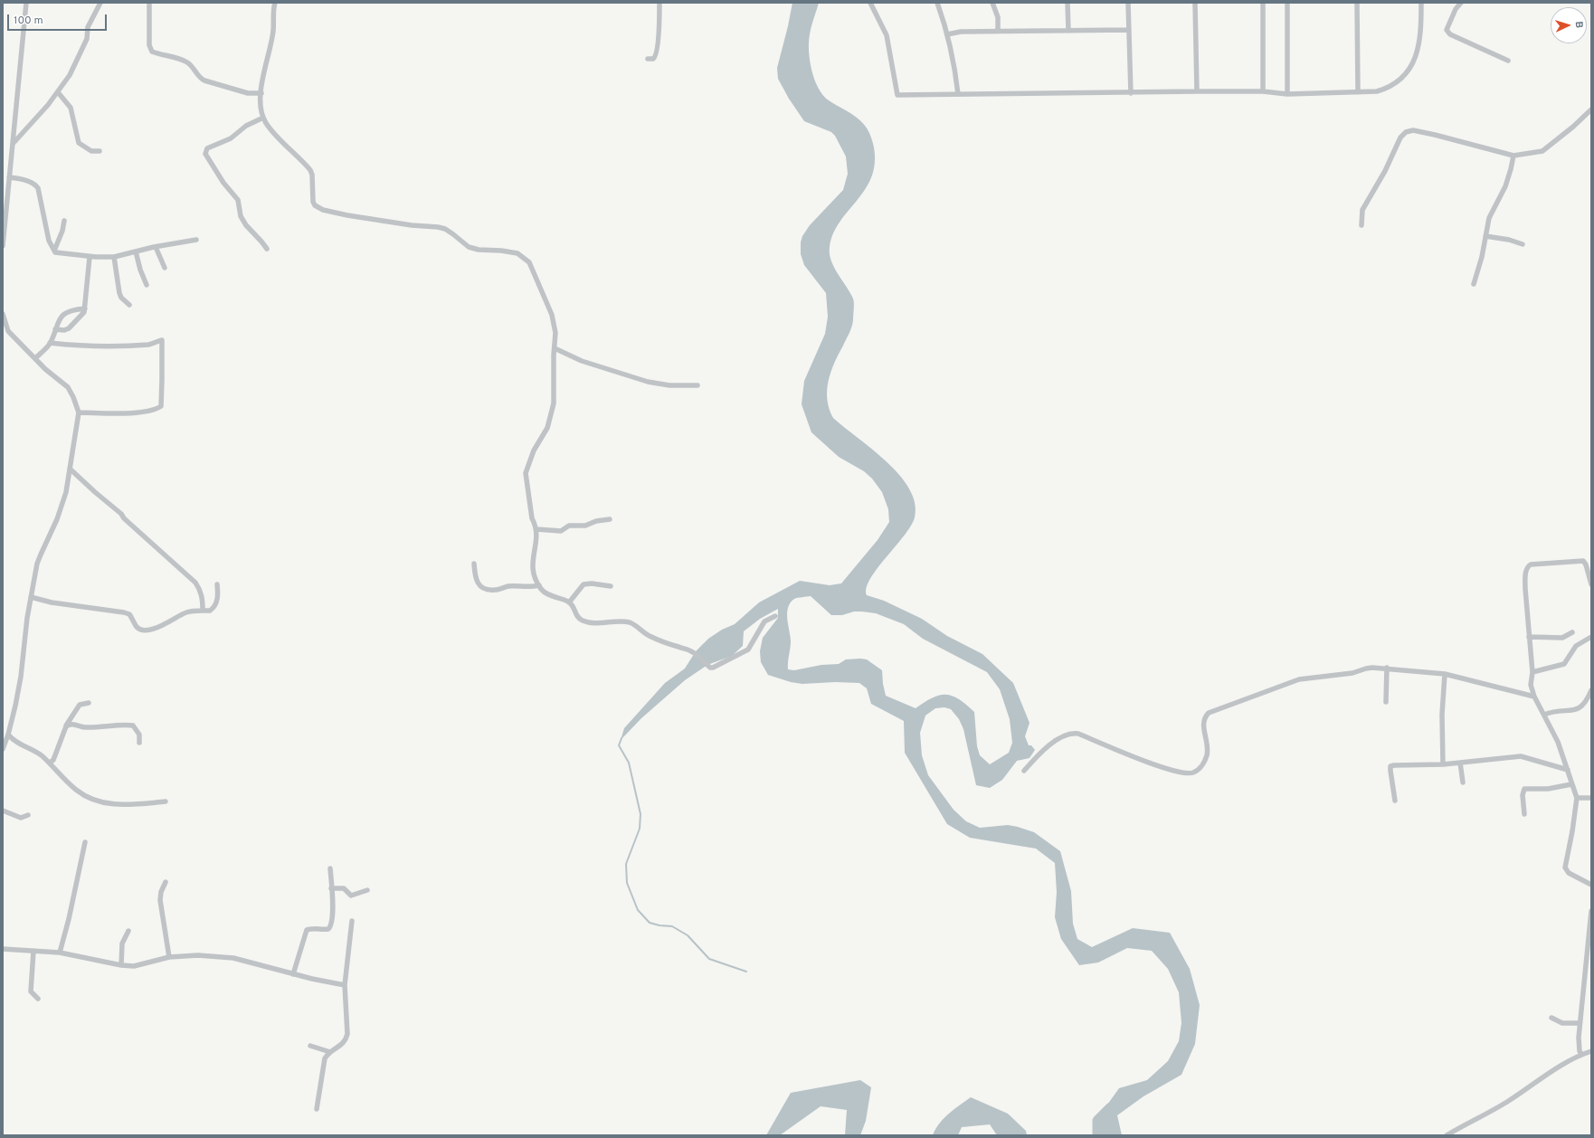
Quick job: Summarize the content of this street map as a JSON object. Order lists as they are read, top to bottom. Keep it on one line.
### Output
{"scale_bar":"100 m","north":"right"}
